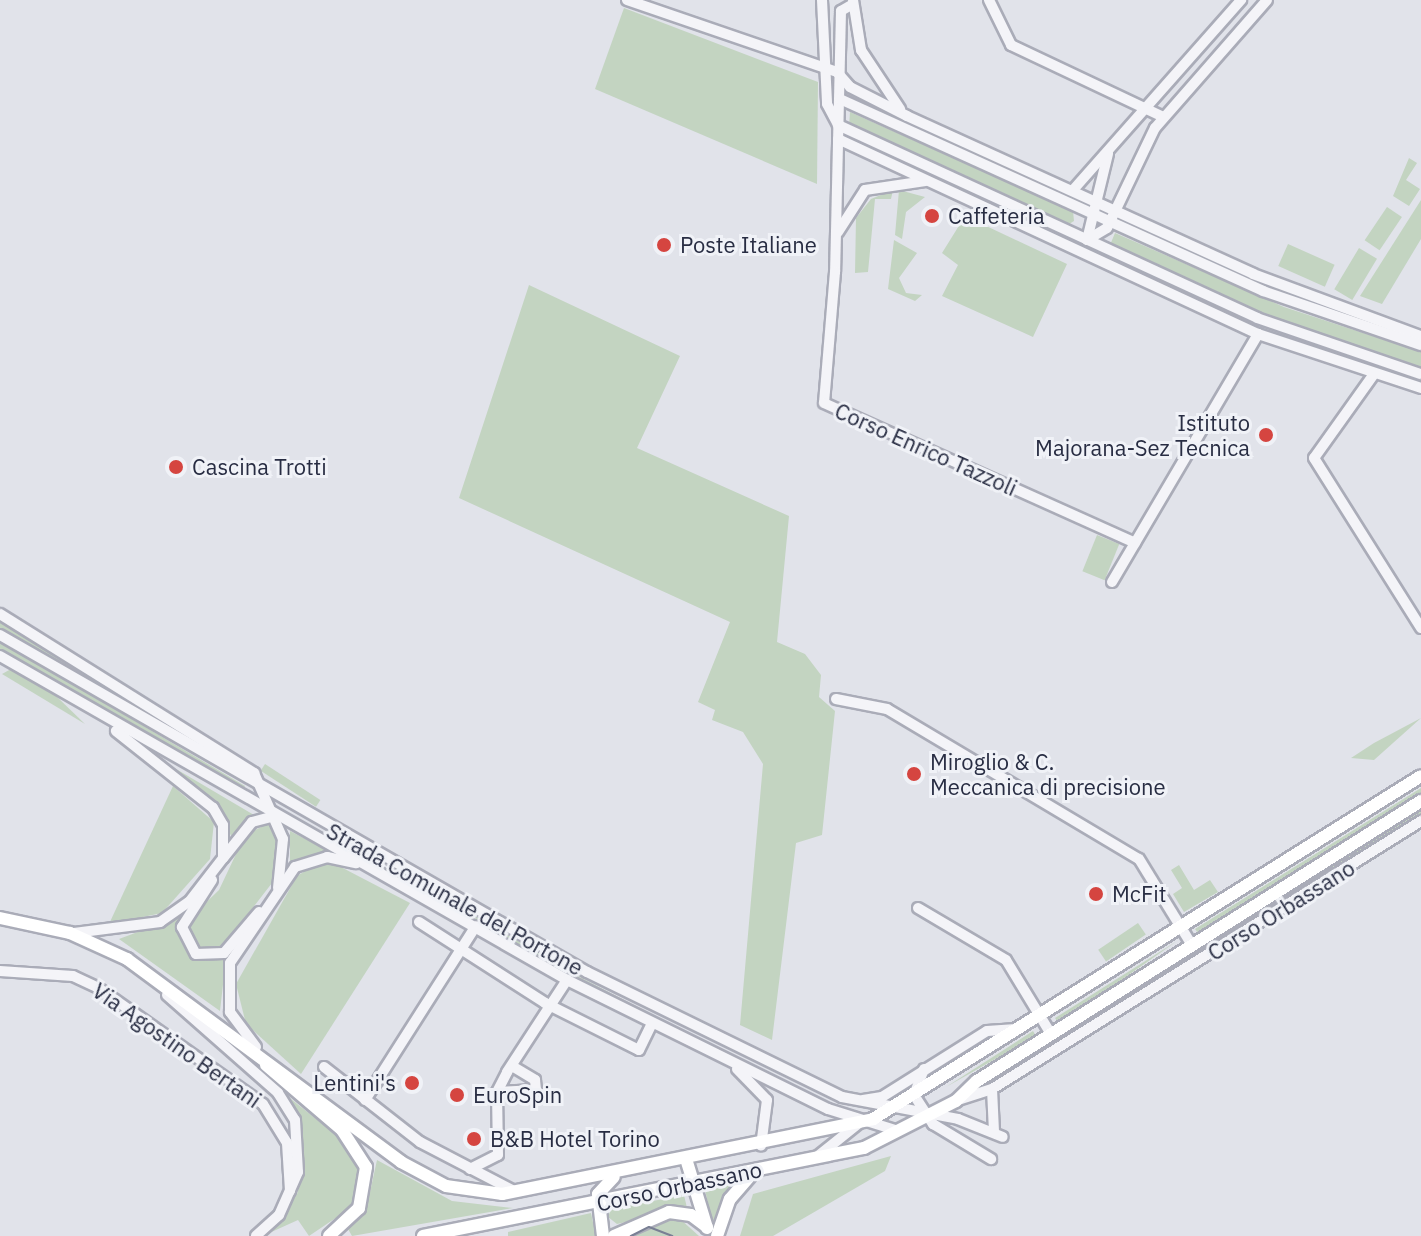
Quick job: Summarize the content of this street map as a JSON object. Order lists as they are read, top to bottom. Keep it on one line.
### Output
{"streets":{"main road":["Corso Orbassano"],"street":["Corso Enrico Tazzoli","Strada Comunale del Portone","Via Agostino Bertani"]},"crossings":[["Strada Comunale del Portone","Corso Orbassano"],["Corso Orbassano","Via Agostino Bertani"]],"places":["Caffeteria","Poste Italiane","Istituto Majorana-Sez Tecnica","Cascina Trotti","Miroglio & C. Meccanica di precisione","McFit","Lentini's","EuroSpin","B&B Hotel Torino"]}
